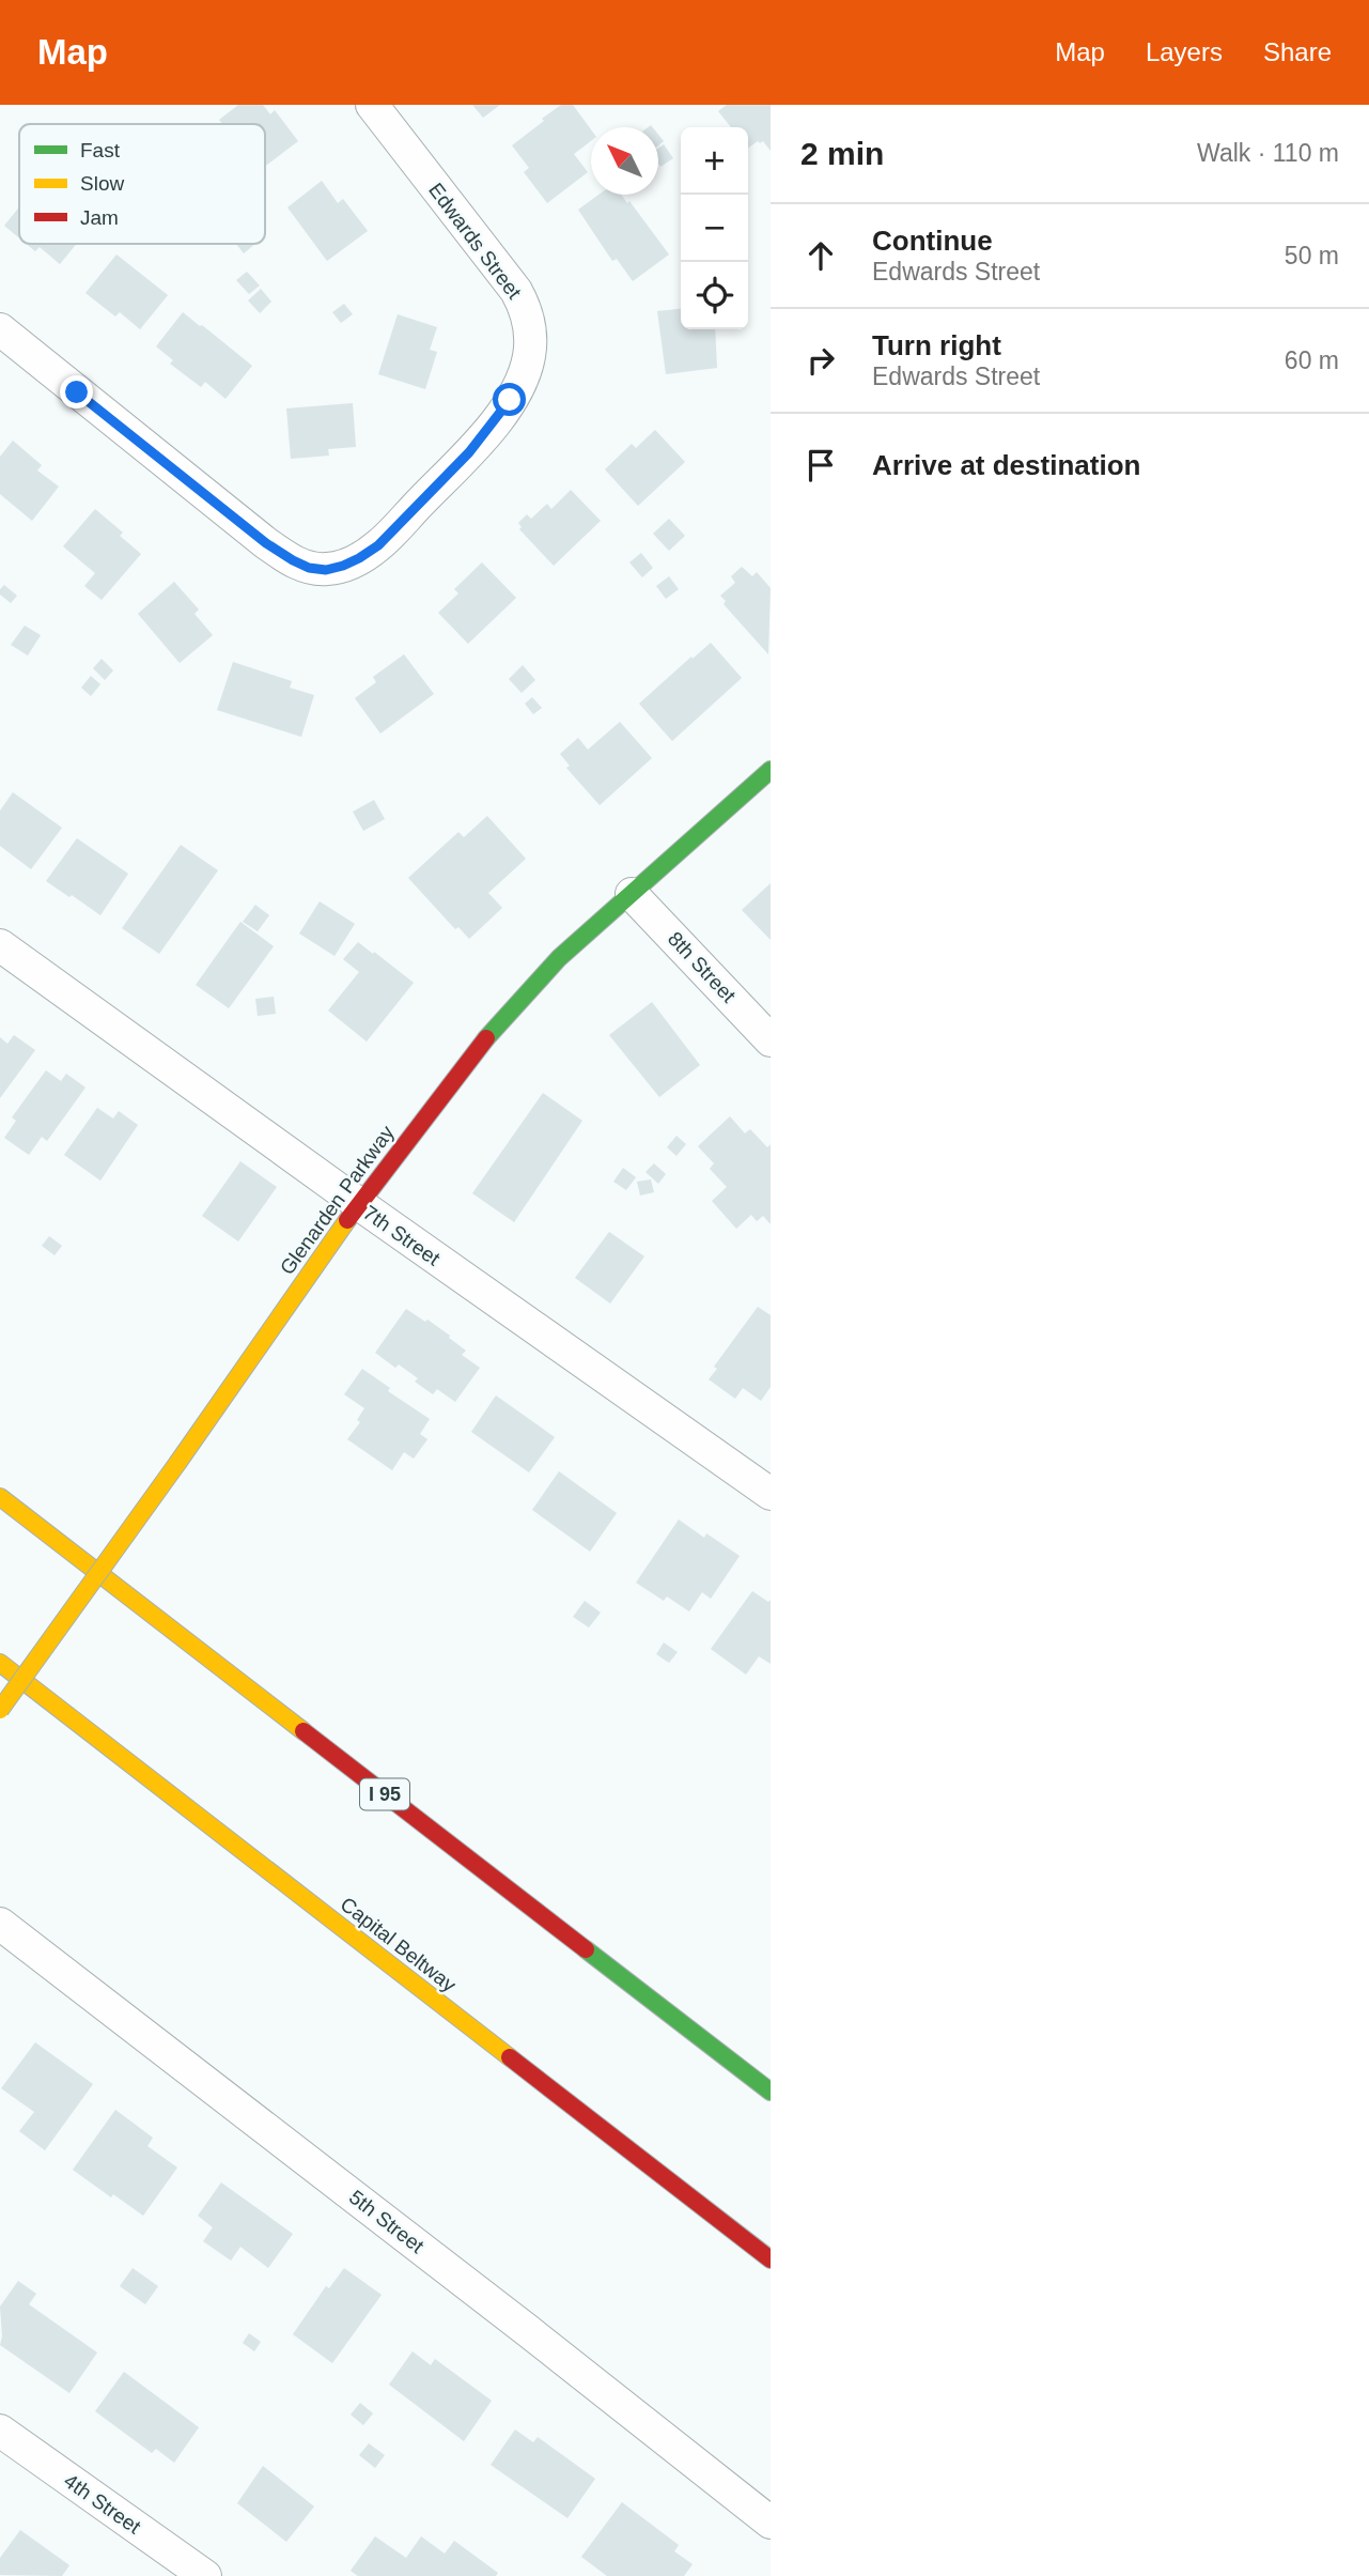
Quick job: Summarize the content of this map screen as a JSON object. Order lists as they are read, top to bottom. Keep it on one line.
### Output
{"streets":{"main road":["Glenarden Parkway","I 95","Capital Beltway"],"street":["Edwards Street","8th Street","7th Street","5th Street","4th Street"]},"crossings":[["8th Street","Glenarden Parkway"],["Glenarden Parkway","7th Street"]],"legend":["Fast","Slow","Jam"],"north":"top left","page":{"header":"Map","nav":["Map","Layers","Share"],"heading":["2 min","Walk · 110 m"],"map_buttons":["+","−"],"list":[["Continue","Edwards Street","50 m"],["Turn right","Edwards Street","60 m"],"Arrive at destination"]}}
